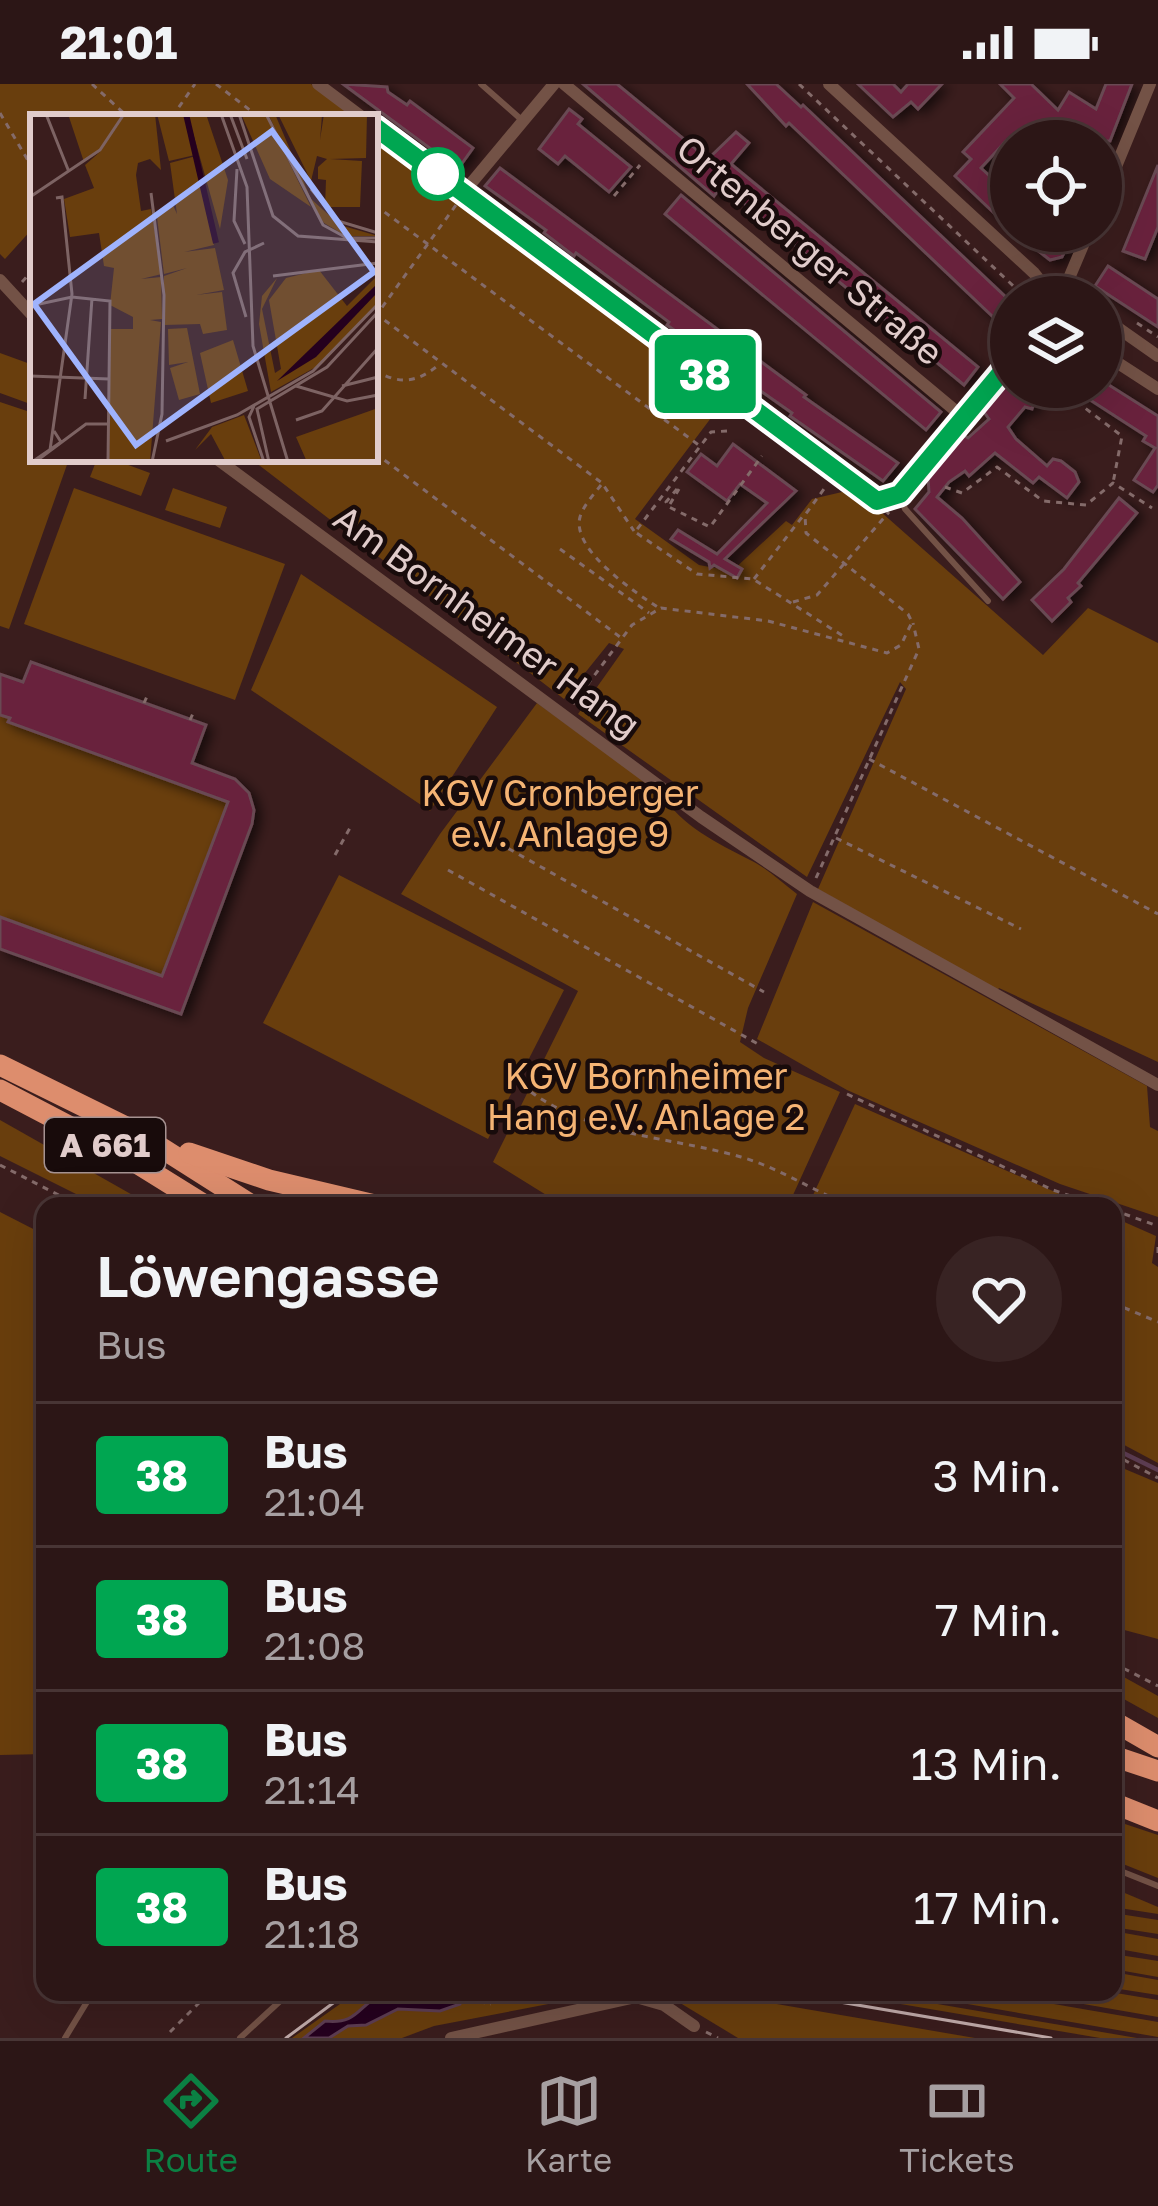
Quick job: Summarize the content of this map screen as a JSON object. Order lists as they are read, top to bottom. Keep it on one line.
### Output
{"streets":{"highway":["A 661"],"street":["Ortenberger Straße","Am Bornheimer Hang"]},"parks":["KGV Cronberger e.V. Anlage 9","KGV Bornheimer Hang e.V. Anlage 2"],"lines":["bus line 38"],"page":{"status":"21:01","on_map":"38","heading":["Löwengasse","Bus"],"list":[{"mark":"38","name":"Bus","note":"21:04","value":"3 Min."},{"mark":"38","name":"Bus","note":"21:08","value":"7 Min."},{"mark":"38","name":"Bus","note":"21:14","value":"13 Min."},{"mark":"38","name":"Bus","note":"21:18","value":"17 Min."}],"tabs":["Route","Karte","Tickets"]}}
